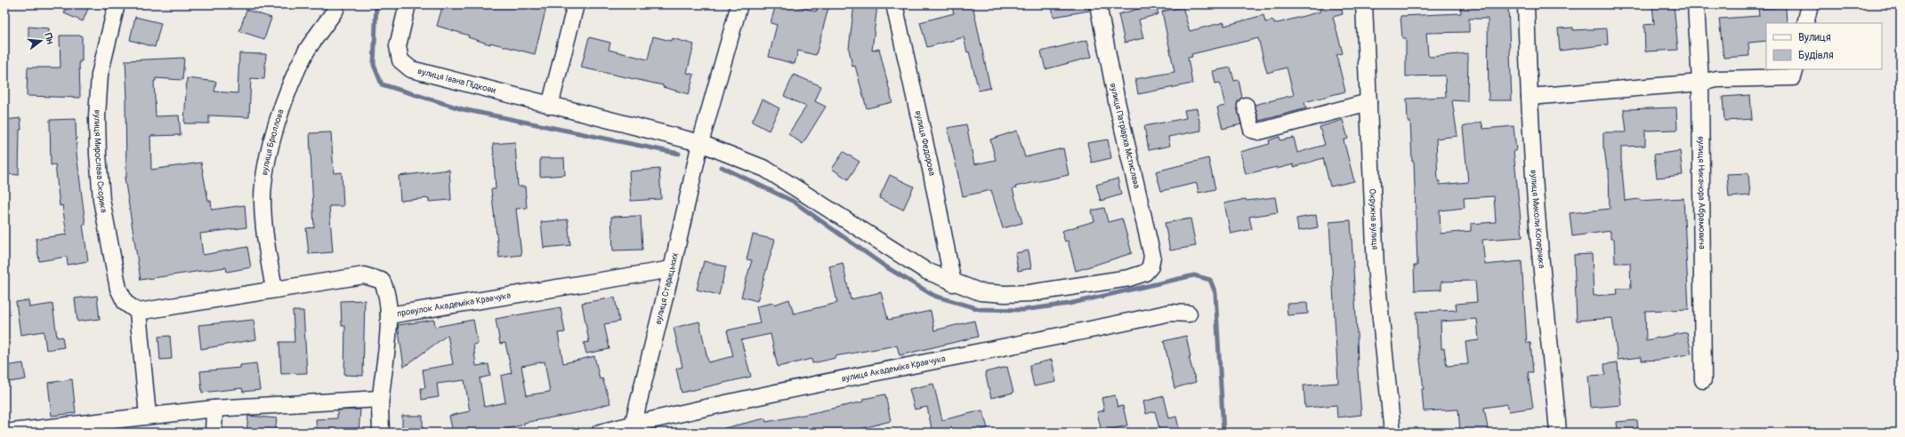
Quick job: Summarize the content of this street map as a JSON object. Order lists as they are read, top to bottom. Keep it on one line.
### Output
{"streets":{"street":["вулиця Івана Підкови","вулиця Патріарха Мстислава","вулиця Брюллова","вулиця Федорова","вулиця Мирослава Скорика","вулиця Никанора Абрамовича","Окружна вулиця","вулиця Миколи Коперника","вулиця Старицьких","провулок Академіка Кравчука","вулиця Академіка Кравчука"]},"crossings":[["вулиця Івана Підкови","вулиця Патріарха Мстислава"],["вулиця Івана Підкови","вулиця Федорова"],["вулиця Івана Підкови","вулиця Старицьких"],["вулиця Брюллова","провулок Академіка Кравчука"],["вулиця Мирослава Скорика","провулок Академіка Кравчука"],["вулиця Старицьких","провулок Академіка Кравчука"],["вулиця Старицьких","вулиця Академіка Кравчука"]],"legend":["Вулиця","Будівля"],"north":"right"}
